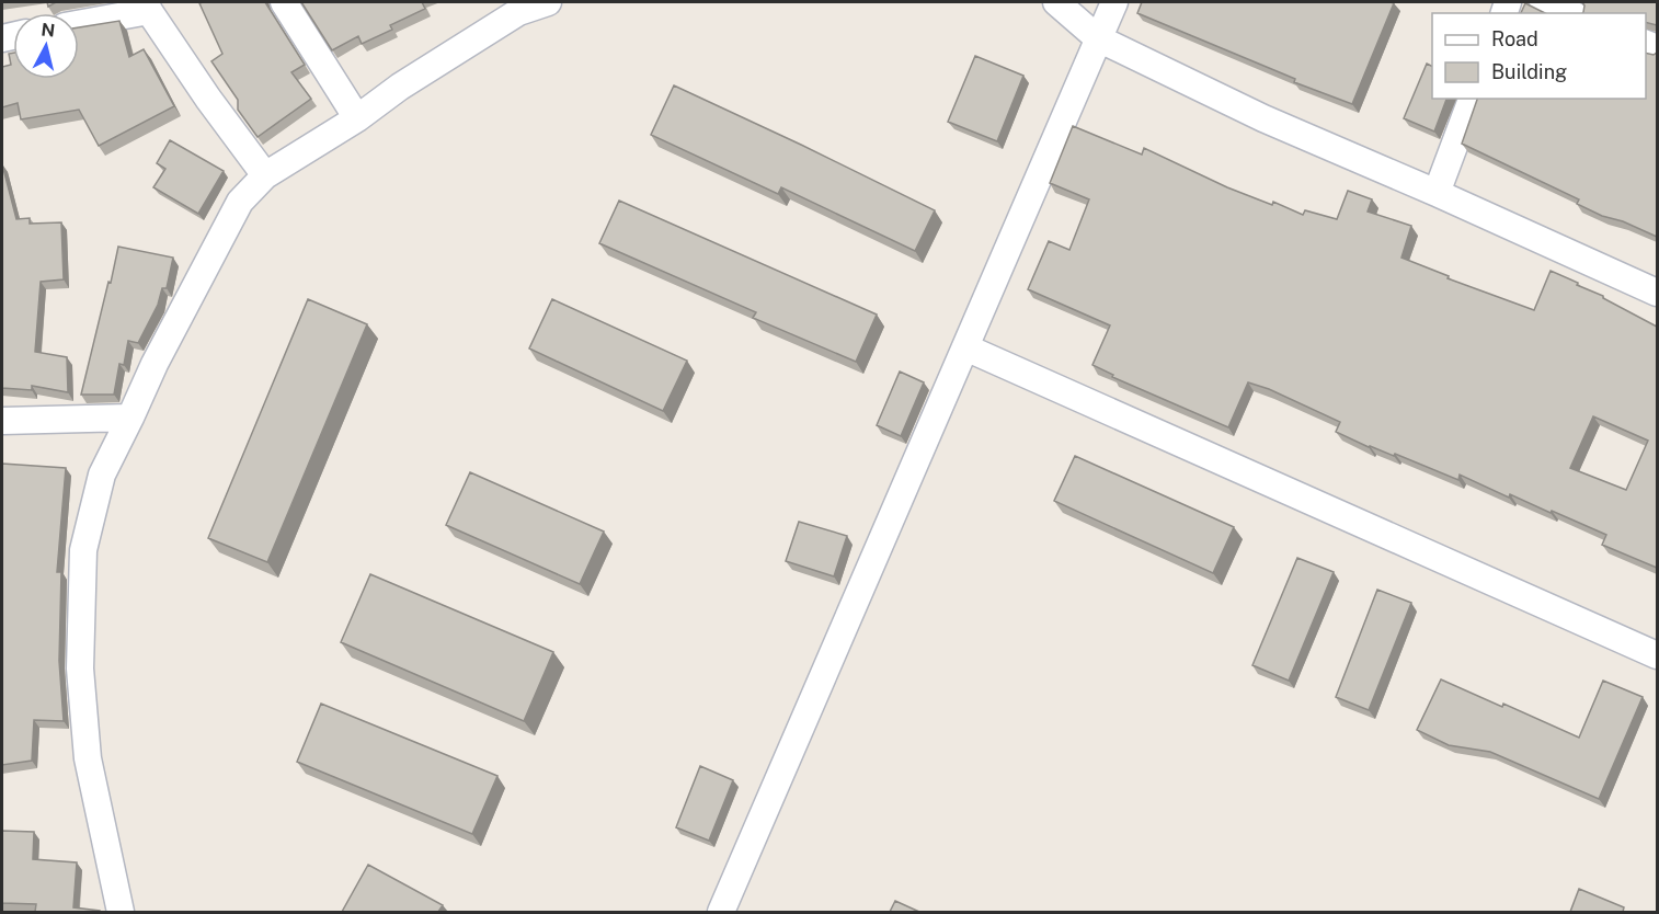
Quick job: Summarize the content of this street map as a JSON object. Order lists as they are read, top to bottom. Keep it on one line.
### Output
{"legend":["Road","Building"],"north":"top"}
